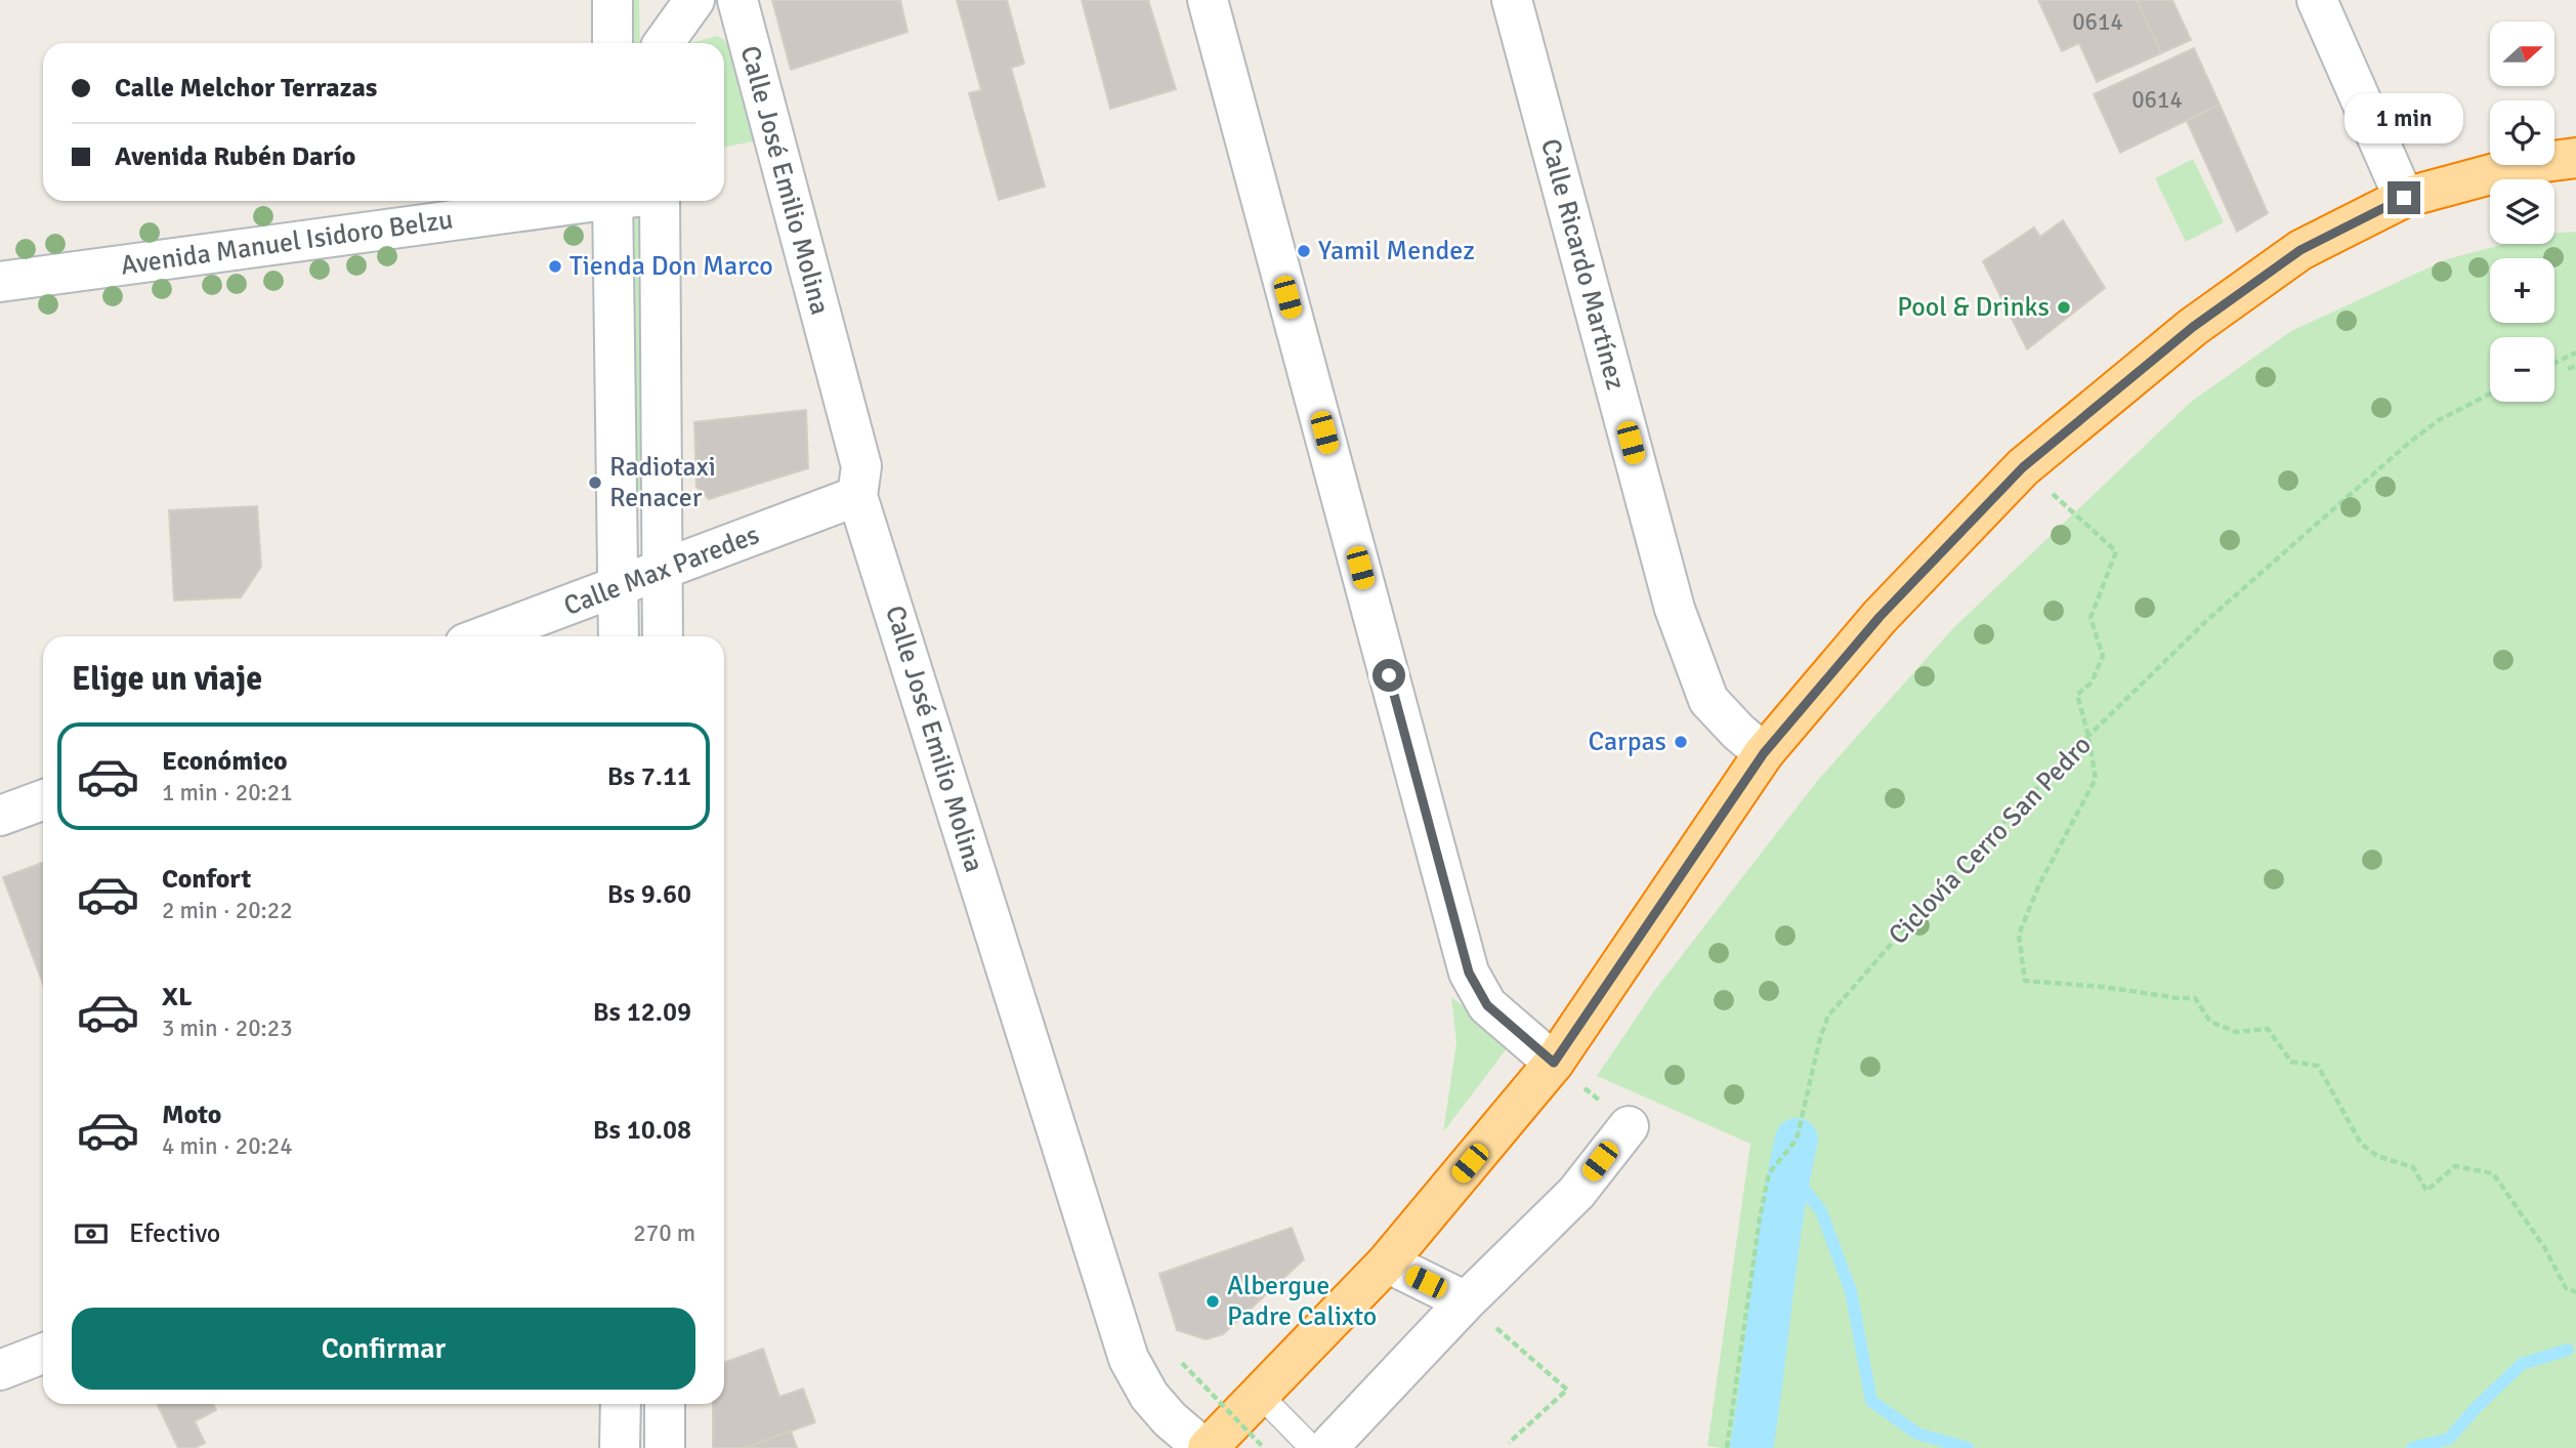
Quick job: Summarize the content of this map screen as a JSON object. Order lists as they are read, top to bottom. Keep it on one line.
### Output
{"streets":{"street":["Calle José Emilio Molina","Avenida Manuel Isidoro Belzu","Calle Ricardo Martínez","Calle Max Paredes"],"path":["Ciclovía Cerro San Pedro"]},"crossings":[["Calle José Emilio Molina","Calle Max Paredes"]],"places":["Yamil Mendez","Tienda Don Marco","Pool & Drinks","Radiotaxi Renacer","Carpas","Albergue Padre Calixto"],"house_numbers":["0614","0614"],"north":"right","page":{"map_buttons":["+","−"],"banner":["Calle Melchor Terrazas","Avenida Rubén Darío"],"bubble":"1 min","heading":"Elige un viaje","list":[{"name":"Económico","note":"1 min · 20:21","value":"Bs 7.11"},{"name":"Confort","note":"2 min · 20:22","value":"Bs 9.60"},{"name":"XL","note":"3 min · 20:23","value":"Bs 12.09"},{"name":"Moto","note":"4 min · 20:24","value":"Bs 10.08"}],"pay":["Efectivo","270 m"],"buttons":"Confirmar"}}
